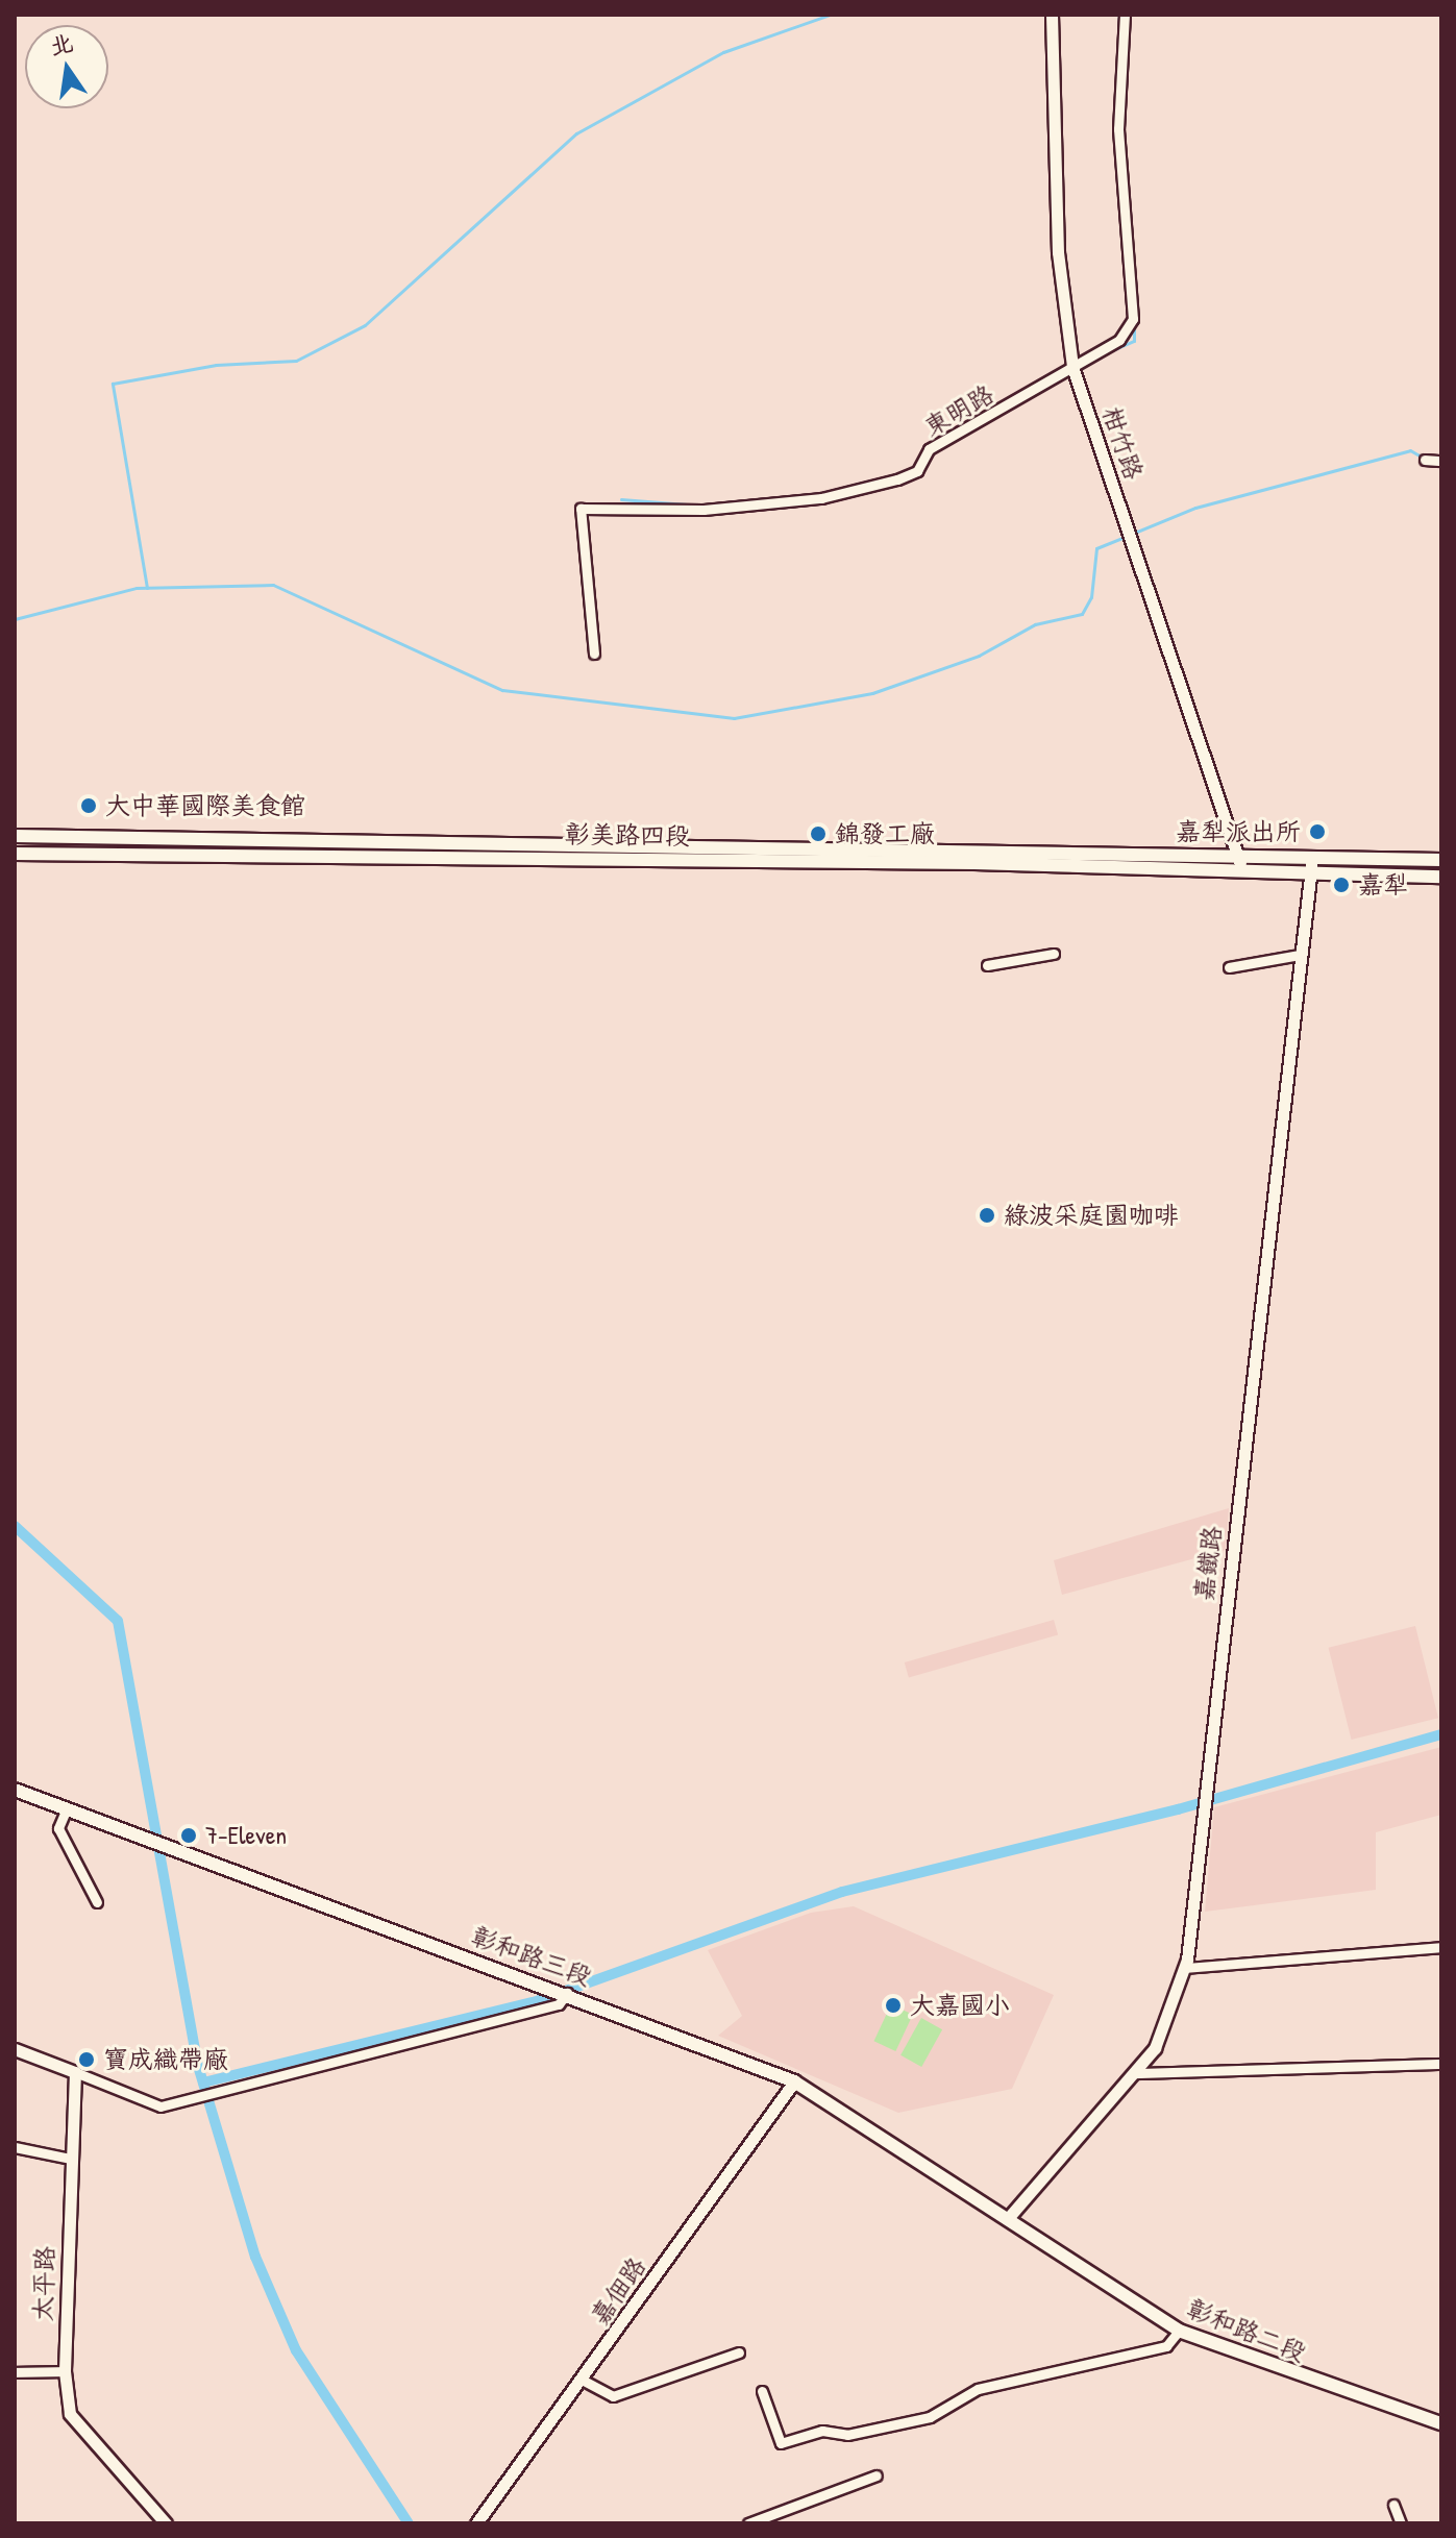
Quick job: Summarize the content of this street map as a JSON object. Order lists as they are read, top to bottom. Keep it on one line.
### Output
{"streets":{"main road":["彰美路四段","彰和路三段","彰和路二段"],"street":["東明路","柑竹路","嘉鐵路","太平路","嘉佃路"]},"crossings":[["東明路","柑竹路"],["柑竹路","彰美路四段"],["彰美路四段","嘉鐵路"],["嘉鐵路","彰和路三段"],["嘉鐵路","彰和路二段"],["彰和路三段","嘉佃路"],["彰和路三段","彰和路二段"]],"places":["大中華國際美食館","嘉犁派出所","錦發工廠","嘉犁","綠波采庭園咖啡","7-Eleven","大嘉國小","寶成織帶廠"],"north":"top"}
